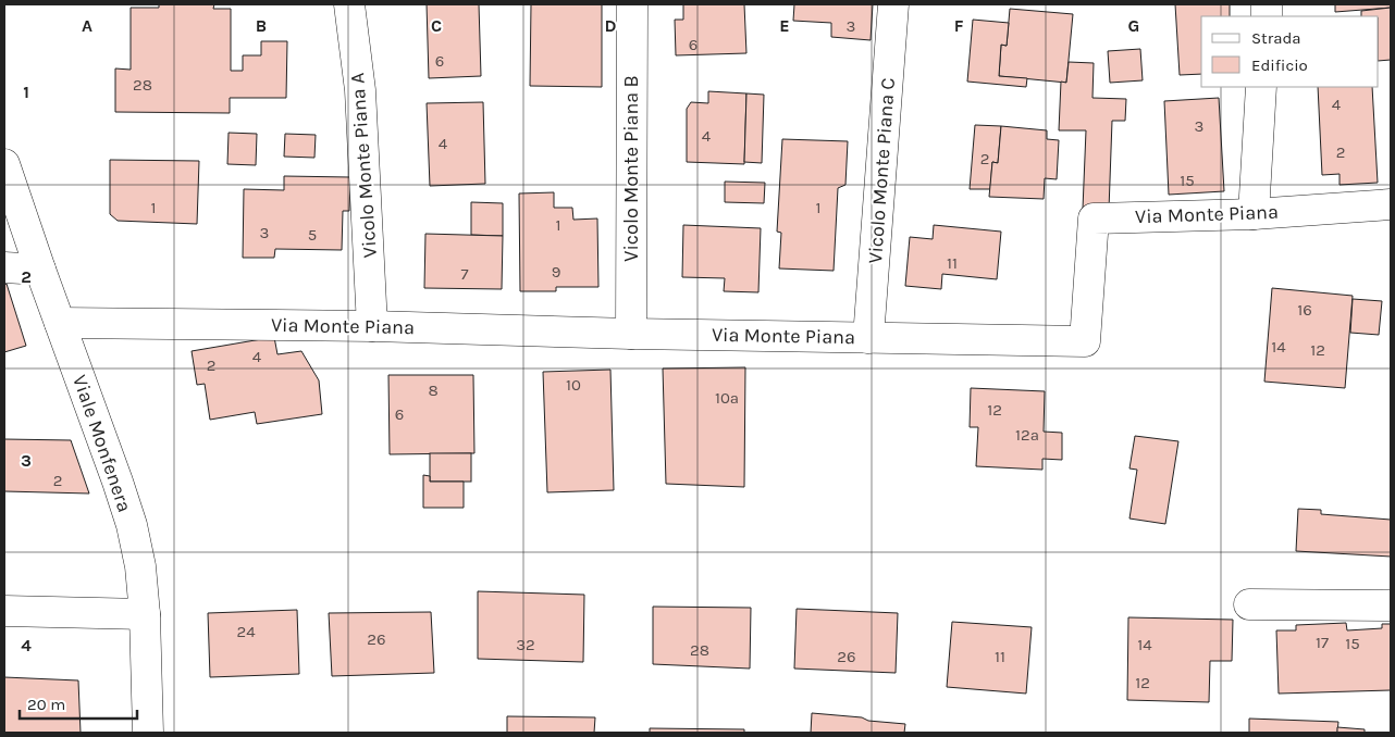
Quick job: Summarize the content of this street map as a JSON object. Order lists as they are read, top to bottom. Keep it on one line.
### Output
{"streets":{"street":["Vicolo Monte Piana A","Vicolo Monte Piana B","Vicolo Monte Piana C","Via Monte Piana","Viale Monfenera"]},"crossings":[["Vicolo Monte Piana A","Via Monte Piana"],["Vicolo Monte Piana B","Via Monte Piana"],["Vicolo Monte Piana C","Via Monte Piana"],["Via Monte Piana","Viale Monfenera"]],"house_numbers":["3","6","6","28","4","3","4","4","2","2","15","1","1","1","3","5","11","9","7","16","14","12","4","2","10","8","10a","12","6","12a","2","24","26","17","15","32","14","28","26","11","12"],"legend":["Strada","Edificio"],"scale_bar":"20 m","grid":{"columns":["A","B","C","D","E","F","G"],"rows":["1","2","3","4"]}}
